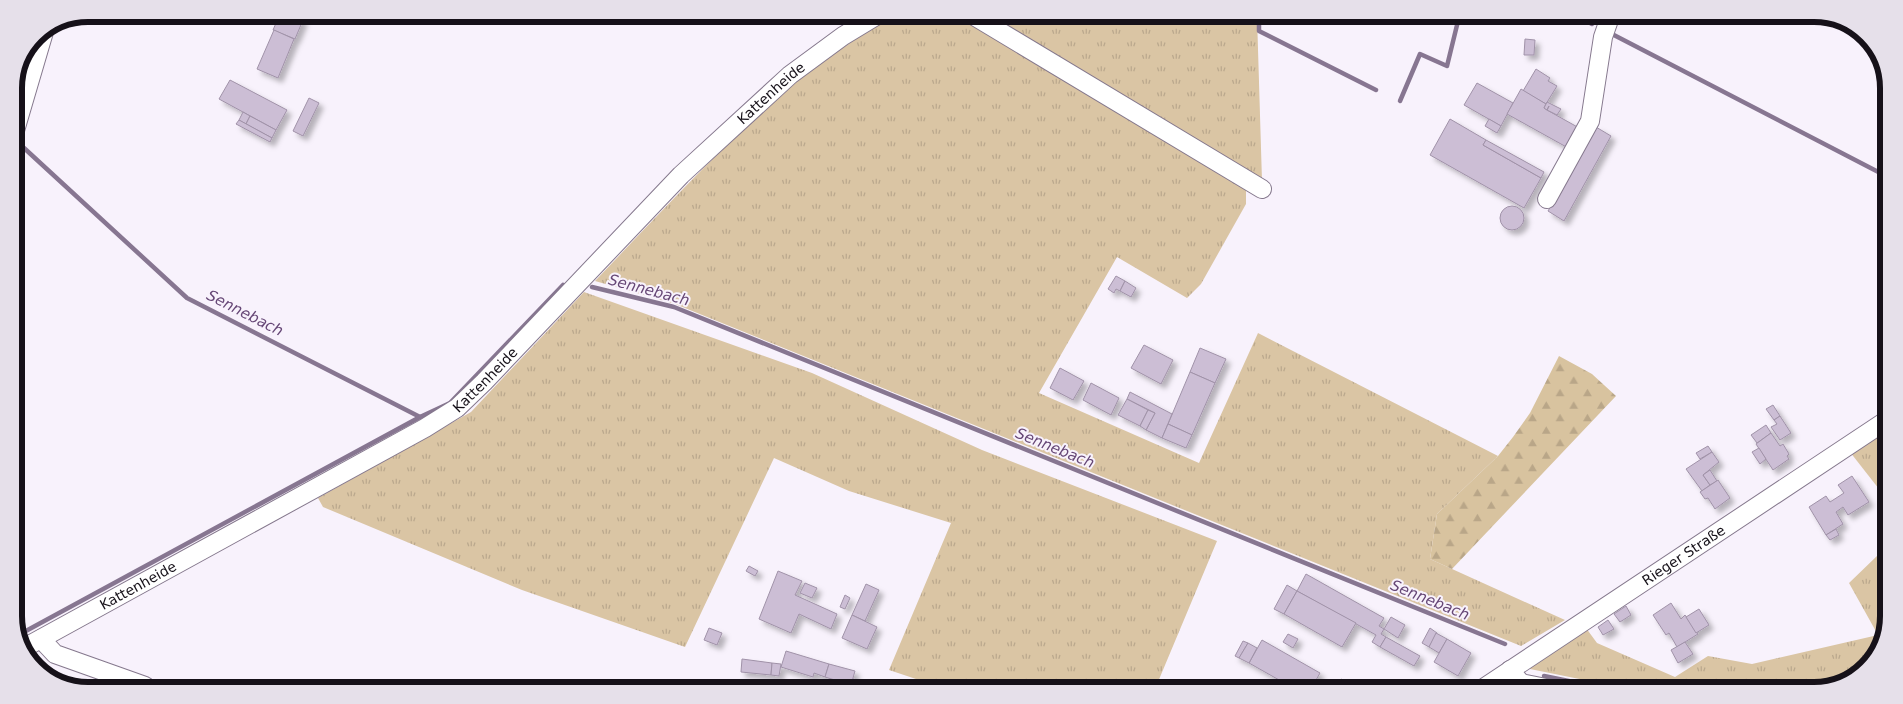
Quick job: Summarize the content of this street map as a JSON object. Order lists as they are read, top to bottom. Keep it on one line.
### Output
{"streets":{"street":["Kattenheide","Rieger Straße"]},"water":["Sennebach"]}
